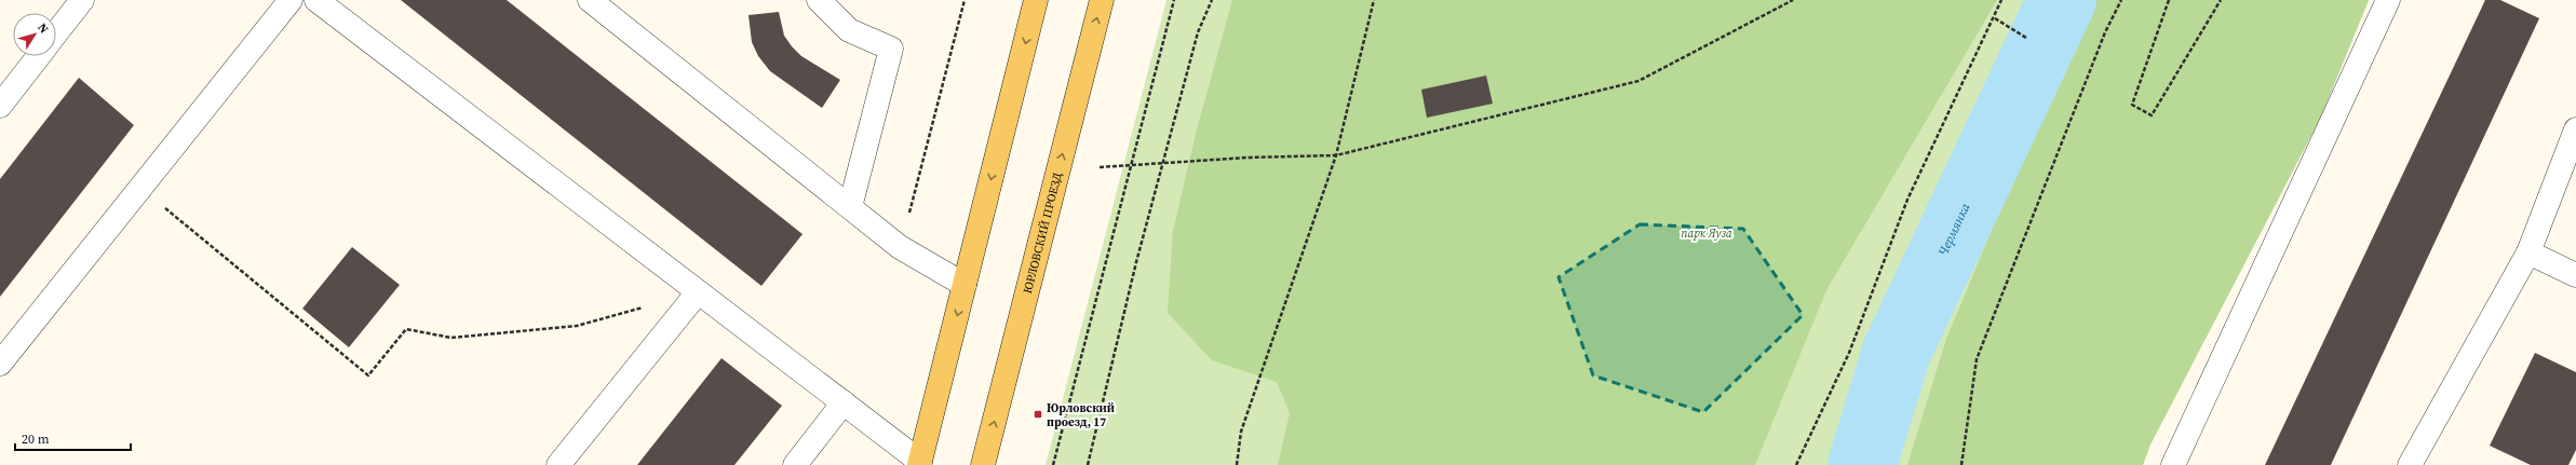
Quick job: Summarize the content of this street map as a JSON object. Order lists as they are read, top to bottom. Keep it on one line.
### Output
{"streets":{"main road":["ЮРЛОВСКИЙ ПРОЕЗД"]},"water":["Чермянка"],"parks":["парк Яуза"],"places":{"transit":["Юрловский проезд, 17"]},"scale_bar":"20 m","north":"top right"}
